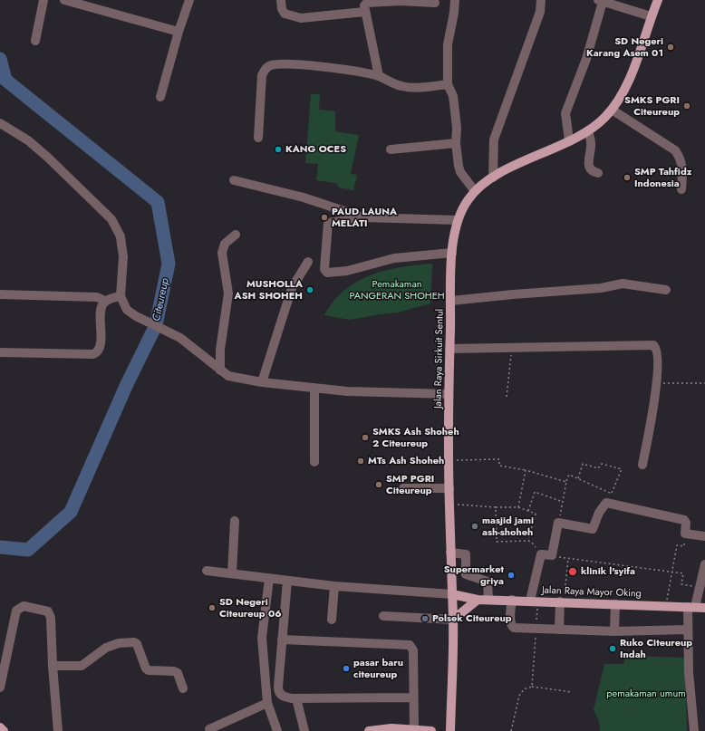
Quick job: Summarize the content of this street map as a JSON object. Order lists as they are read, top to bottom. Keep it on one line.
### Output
{"streets":{"main road":["Jalan Raya Sirkuit Sentul","Jalan Raya Mayor Oking"]},"crossings":[["Jalan Raya Sirkuit Sentul","Jalan Raya Mayor Oking"]],"water":["Citeureup"],"parks":["Pemakaman PANGERAN SHOHEH","pemakaman umum"],"places":["SD Negeri Karang Asem 01","SMKS PGRI Citeureup","KANG OCES","SMP Tahfidz Indonesia","PAUD LAUNA MELATI","MUSHOLLA ASH SHOHEH","SMKS Ash Shoheh 2 Citeureup","MTs Ash Shoheh","SMP PGRI Citeureup","masjid jami ash-shoheh","klinik l'syifa","Supermarket griya","SD Negeri Citeureup 06","Polsek Citeureup","Ruko Citeureup Indah","pasar baru citeureup"]}
